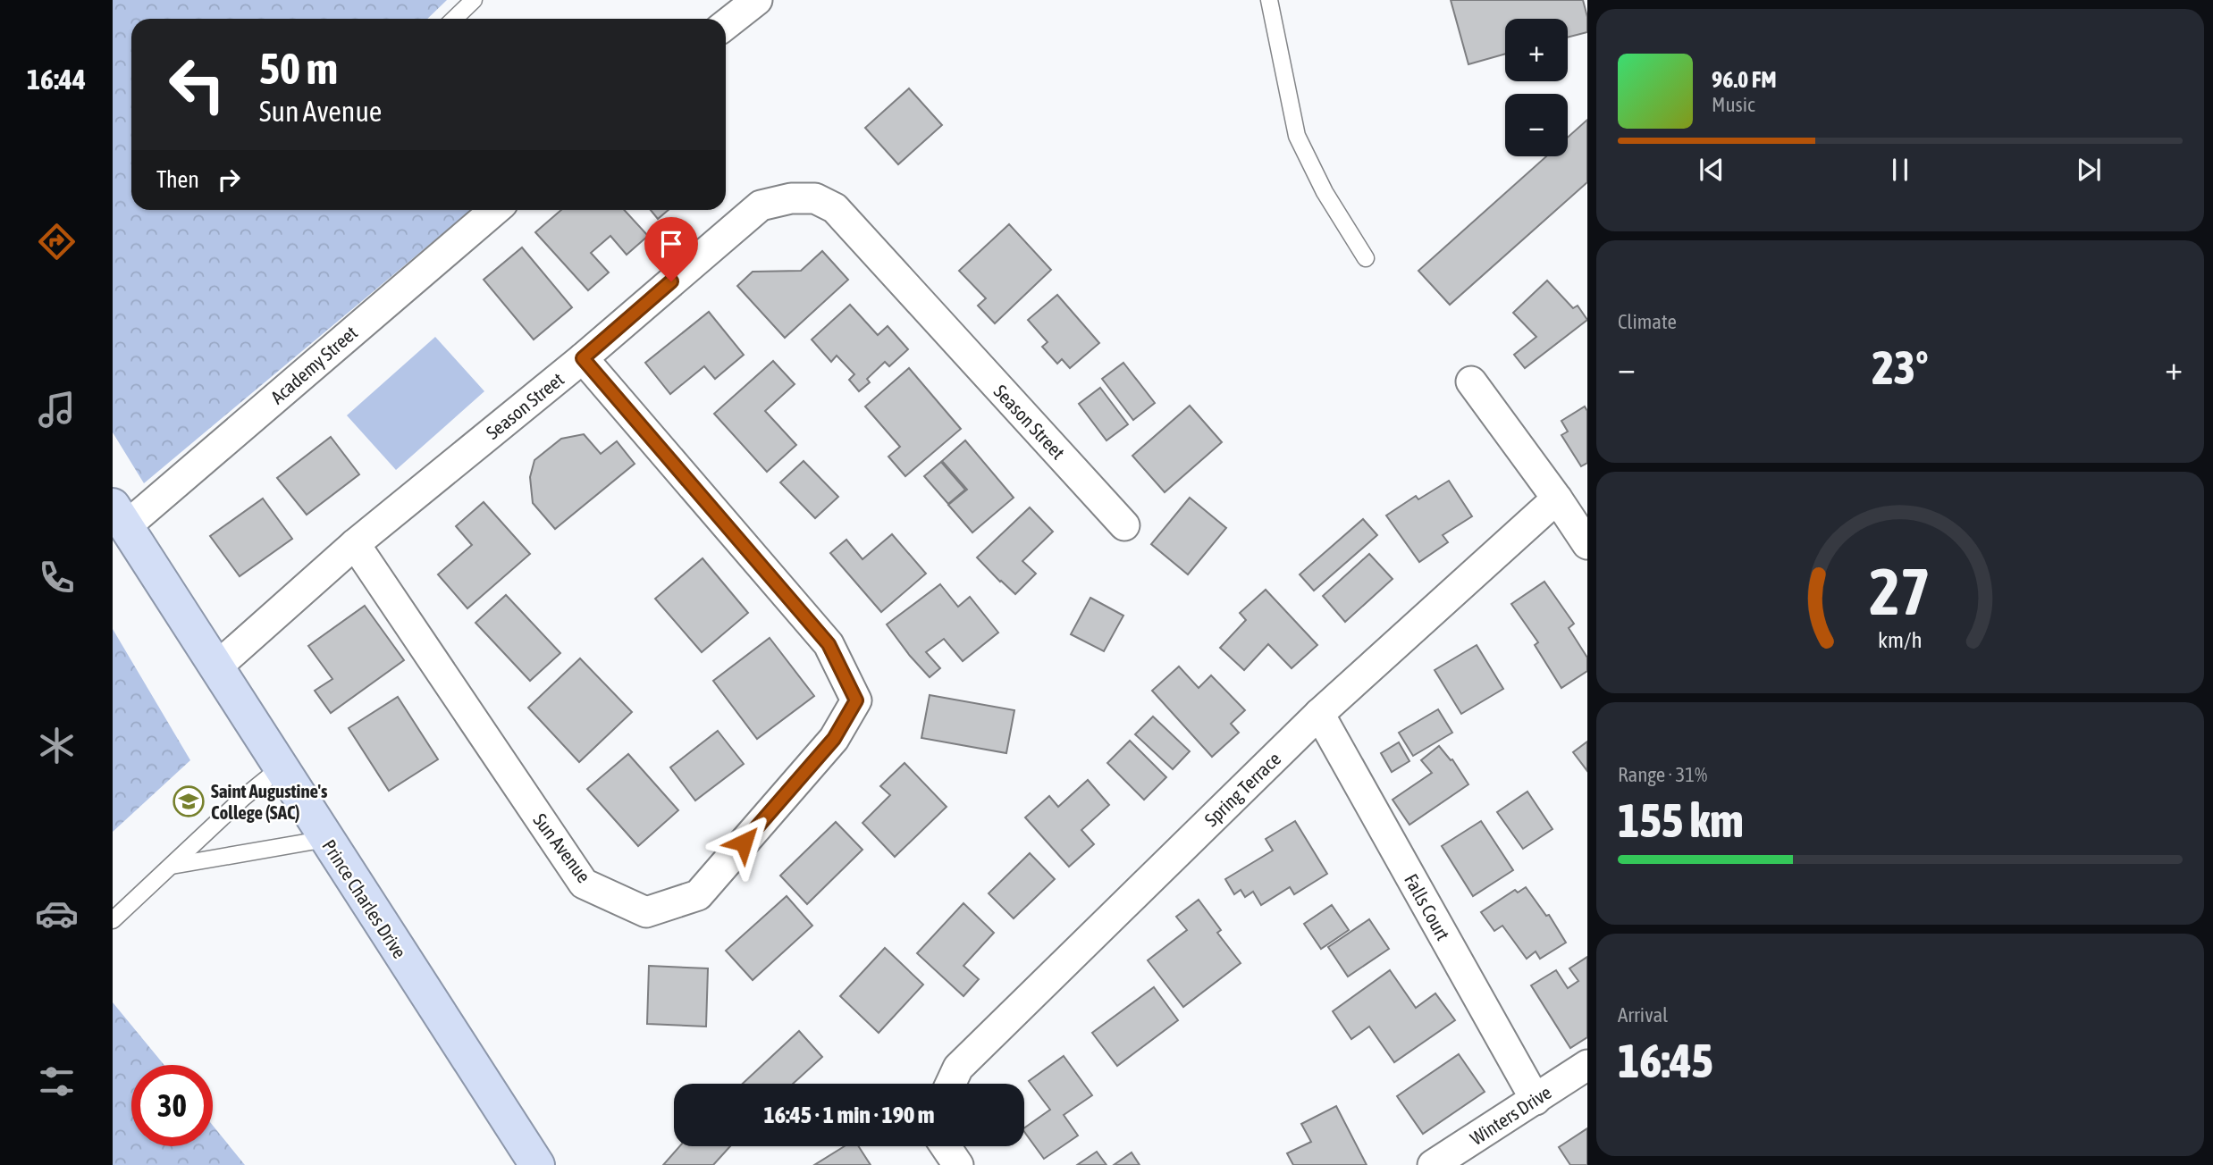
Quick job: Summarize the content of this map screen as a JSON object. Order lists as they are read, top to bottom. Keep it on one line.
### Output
{"streets":{"highway":["Prince Charles Drive"],"street":["Academy Street","Season Street","Spring Terrace","Sun Avenue","Falls Court","Winters Drive"]},"crossings":[["Academy Street","Prince Charles Drive"],["Season Street","Sun Avenue"],["Season Street","Prince Charles Drive"],["Spring Terrace","Falls Court"],["Falls Court","Winters Drive"]],"places":{"school or university":["Saint Augustine's College (SAC)"]},"page":{"tabs":"16:44","map_buttons":["+","−"],"turn":["50 m","Sun Avenue"],"song":["96.0 FM","Music"],"then":"Then","tile":["Climate",["Range · 31%","155 km"],["Arrival","16:45"]],"heat":["−","23°","+"],"limit":"30","trip":"16:45 · 1 min · 190 m","gauge":["27","km/h"]}}
